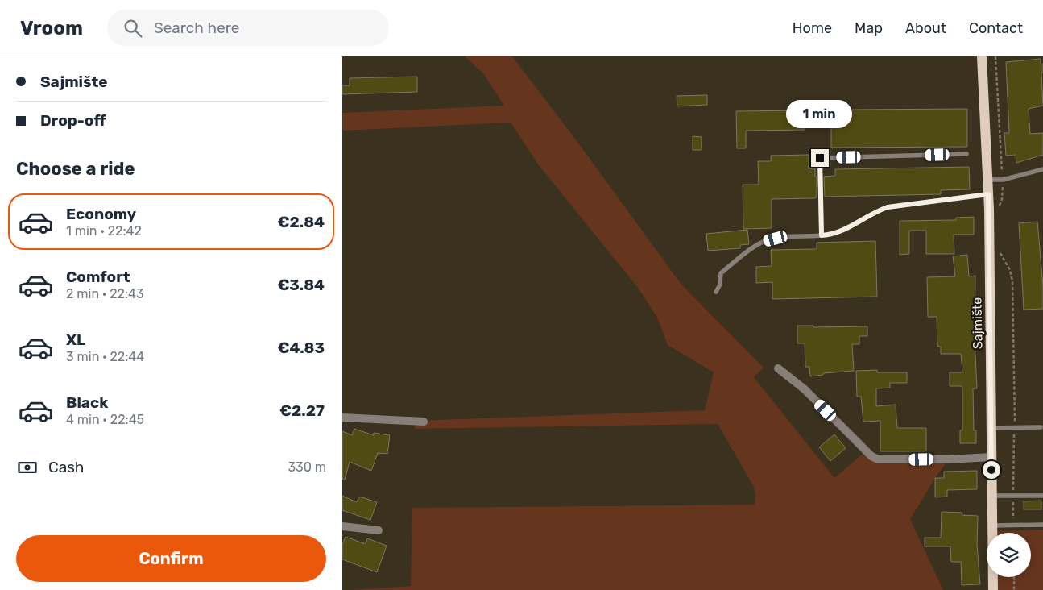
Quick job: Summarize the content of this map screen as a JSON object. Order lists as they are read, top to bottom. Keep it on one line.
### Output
{"streets":{"main road":["Sajmište"]},"page":{"header":"Vroom","search":"Search here","nav":["Home","Map","About","Contact"],"banner":["Sajmište","Drop-off"],"bubble":"1 min","heading":"Choose a ride","list":[{"name":"Economy","note":"1 min · 22:42","value":"€2.84"},{"name":"Comfort","note":"2 min · 22:43","value":"€3.84"},{"name":"XL","note":"3 min · 22:44","value":"€4.83"},{"name":"Black","note":"4 min · 22:45","value":"€2.27"}],"pay":["Cash","330 m"],"buttons":"Confirm"}}
